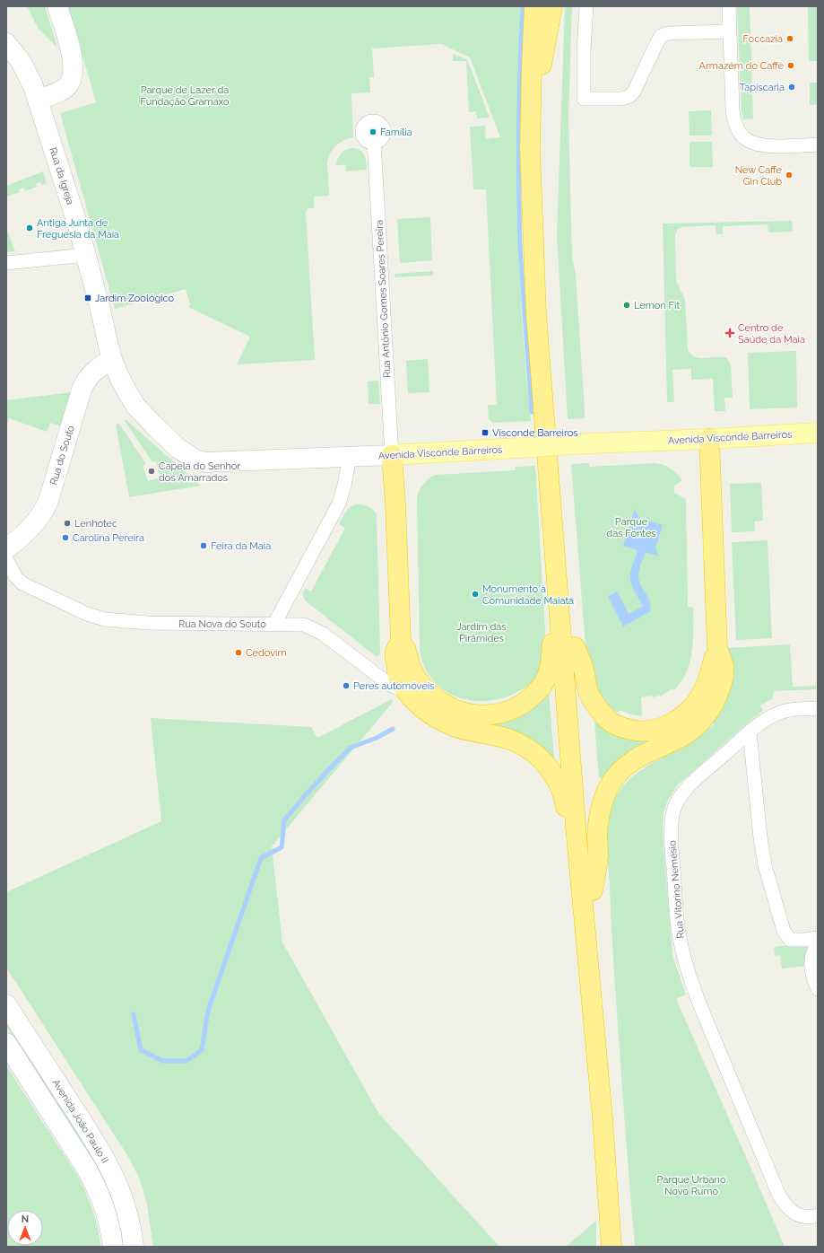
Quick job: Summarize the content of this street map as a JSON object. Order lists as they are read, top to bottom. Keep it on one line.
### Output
{"streets":{"main road":["Rua da Igreja","Avenida Visconde Barreiros","Rua do Souto","Avenida João Paulo II"],"street":["Rua António Gomes Soares Pereira","Rua Nova do Souto","Rua Vitorino Nemésio"]},"crossings":[["Rua da Igreja","Avenida Visconde Barreiros"],["Rua da Igreja","Rua do Souto"],["Rua António Gomes Soares Pereira","Avenida Visconde Barreiros"],["Avenida Visconde Barreiros","Rua do Souto"],["Avenida Visconde Barreiros","Rua Nova do Souto"]],"parks":["Parque de Lazer da Fundação Gramaxo","Parque das Fontes","Jardim das Pirâmides","Parque Urbano Novo Rumo"],"places":{"other":["Foccazia","Armazém do Caffè","Tapiscaria","Família","New Caffe Gin Club","Antiga Junta de Freguesia da Maia","Lemon Fit","Capela do Senhor dos Amarrados","Lenhotec","Carolina Pereira","Feira da Maia","Monumento à Comunidade Maiata","Cedovim","Peres automóveis"],"transit":["Jardim Zoológico","Visconde Barreiros"],"health":["Centro de Saúde da Maia"]},"north":"top"}
